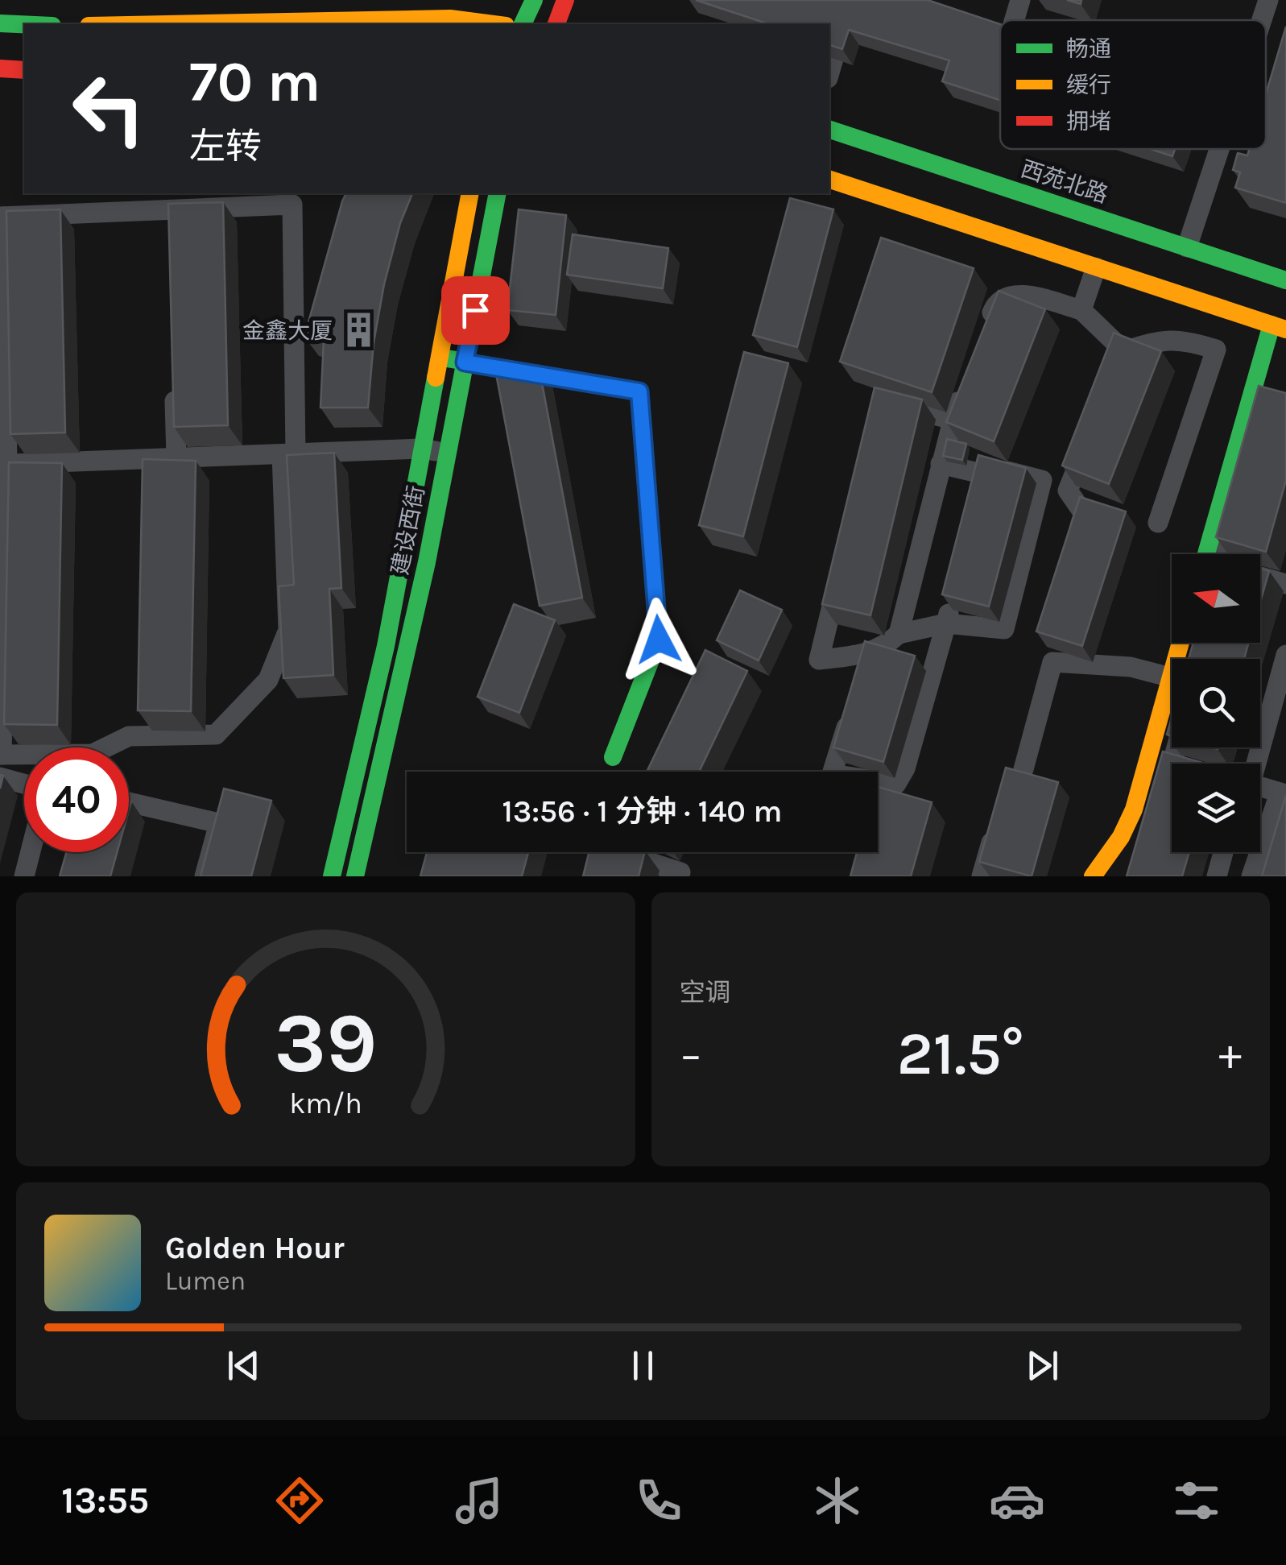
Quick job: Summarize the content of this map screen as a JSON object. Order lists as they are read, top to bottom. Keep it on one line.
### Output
{"streets":{"main road":["西苑北路","建设西街"]},"places":{"building":["金鑫大厦"]},"legend":["畅通","缓行","拥堵"],"north":"left","page":{"turn":["70 m","左转"],"limit":"40","trip":"13:56 · 1 分钟 · 140 m","tile":"空调","heat":["−","21.5°","+"],"song":["Golden Hour","Lumen"],"tabs":"13:55","gauge":["39","km/h"]}}
